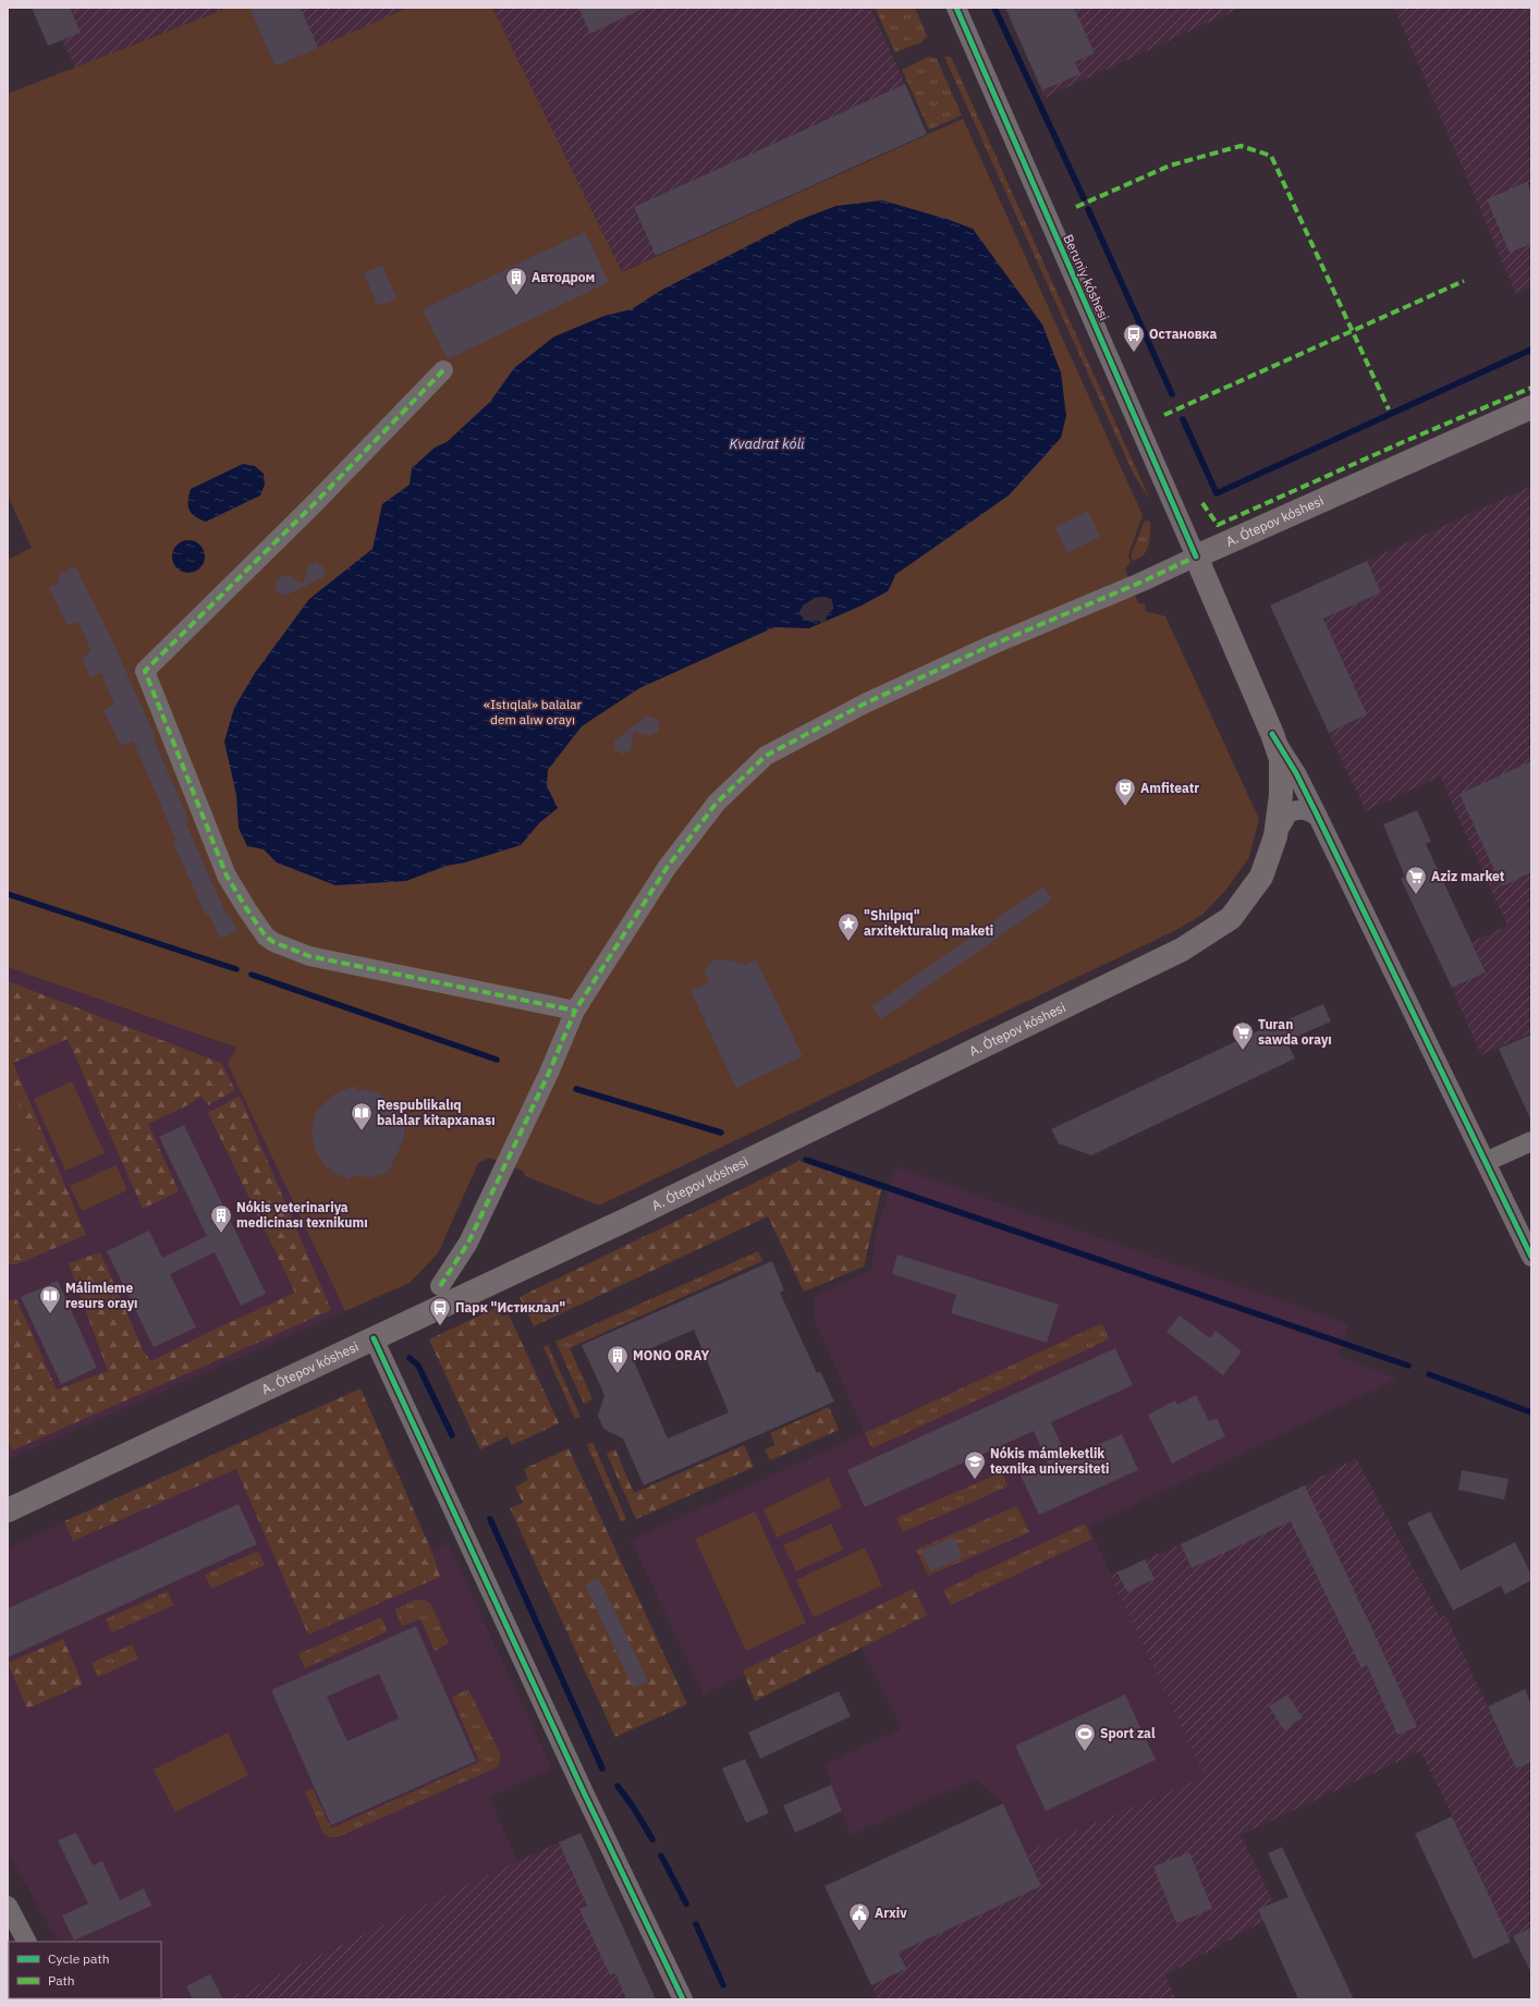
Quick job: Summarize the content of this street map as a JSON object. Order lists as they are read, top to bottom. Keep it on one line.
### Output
{"streets":{"main road":["A. Ótepov kóshesi"],"street":["Beruniy kóshesi"]},"crossings":[["Beruniy kóshesi","A. Ótepov kóshesi"]],"water":["Kvadrat kóli"],"parks":["«Istıqlal» balalar dem alıw orayı"],"places":{"building":["Автодром","Nókis veterinariya medicinası texnikumı","MONO ORAY"],"bus stop":["Остановка","Парк \"Истиклал\""],"theatre":["Amfiteatr"],"supermarket":["Aziz market","Turan sawda orayı"],"place":["\"Shılpıq\" arxitekturalıq maketi"],"library":["Respublikalıq balalar kitapxanası","Málimleme resurs orayı"],"school or university":["Nókis mámleketlik texnika universiteti"],"sports":["Sport zal"],"public building":["Arxiv"]},"legend":["Cycle path","Path"]}
